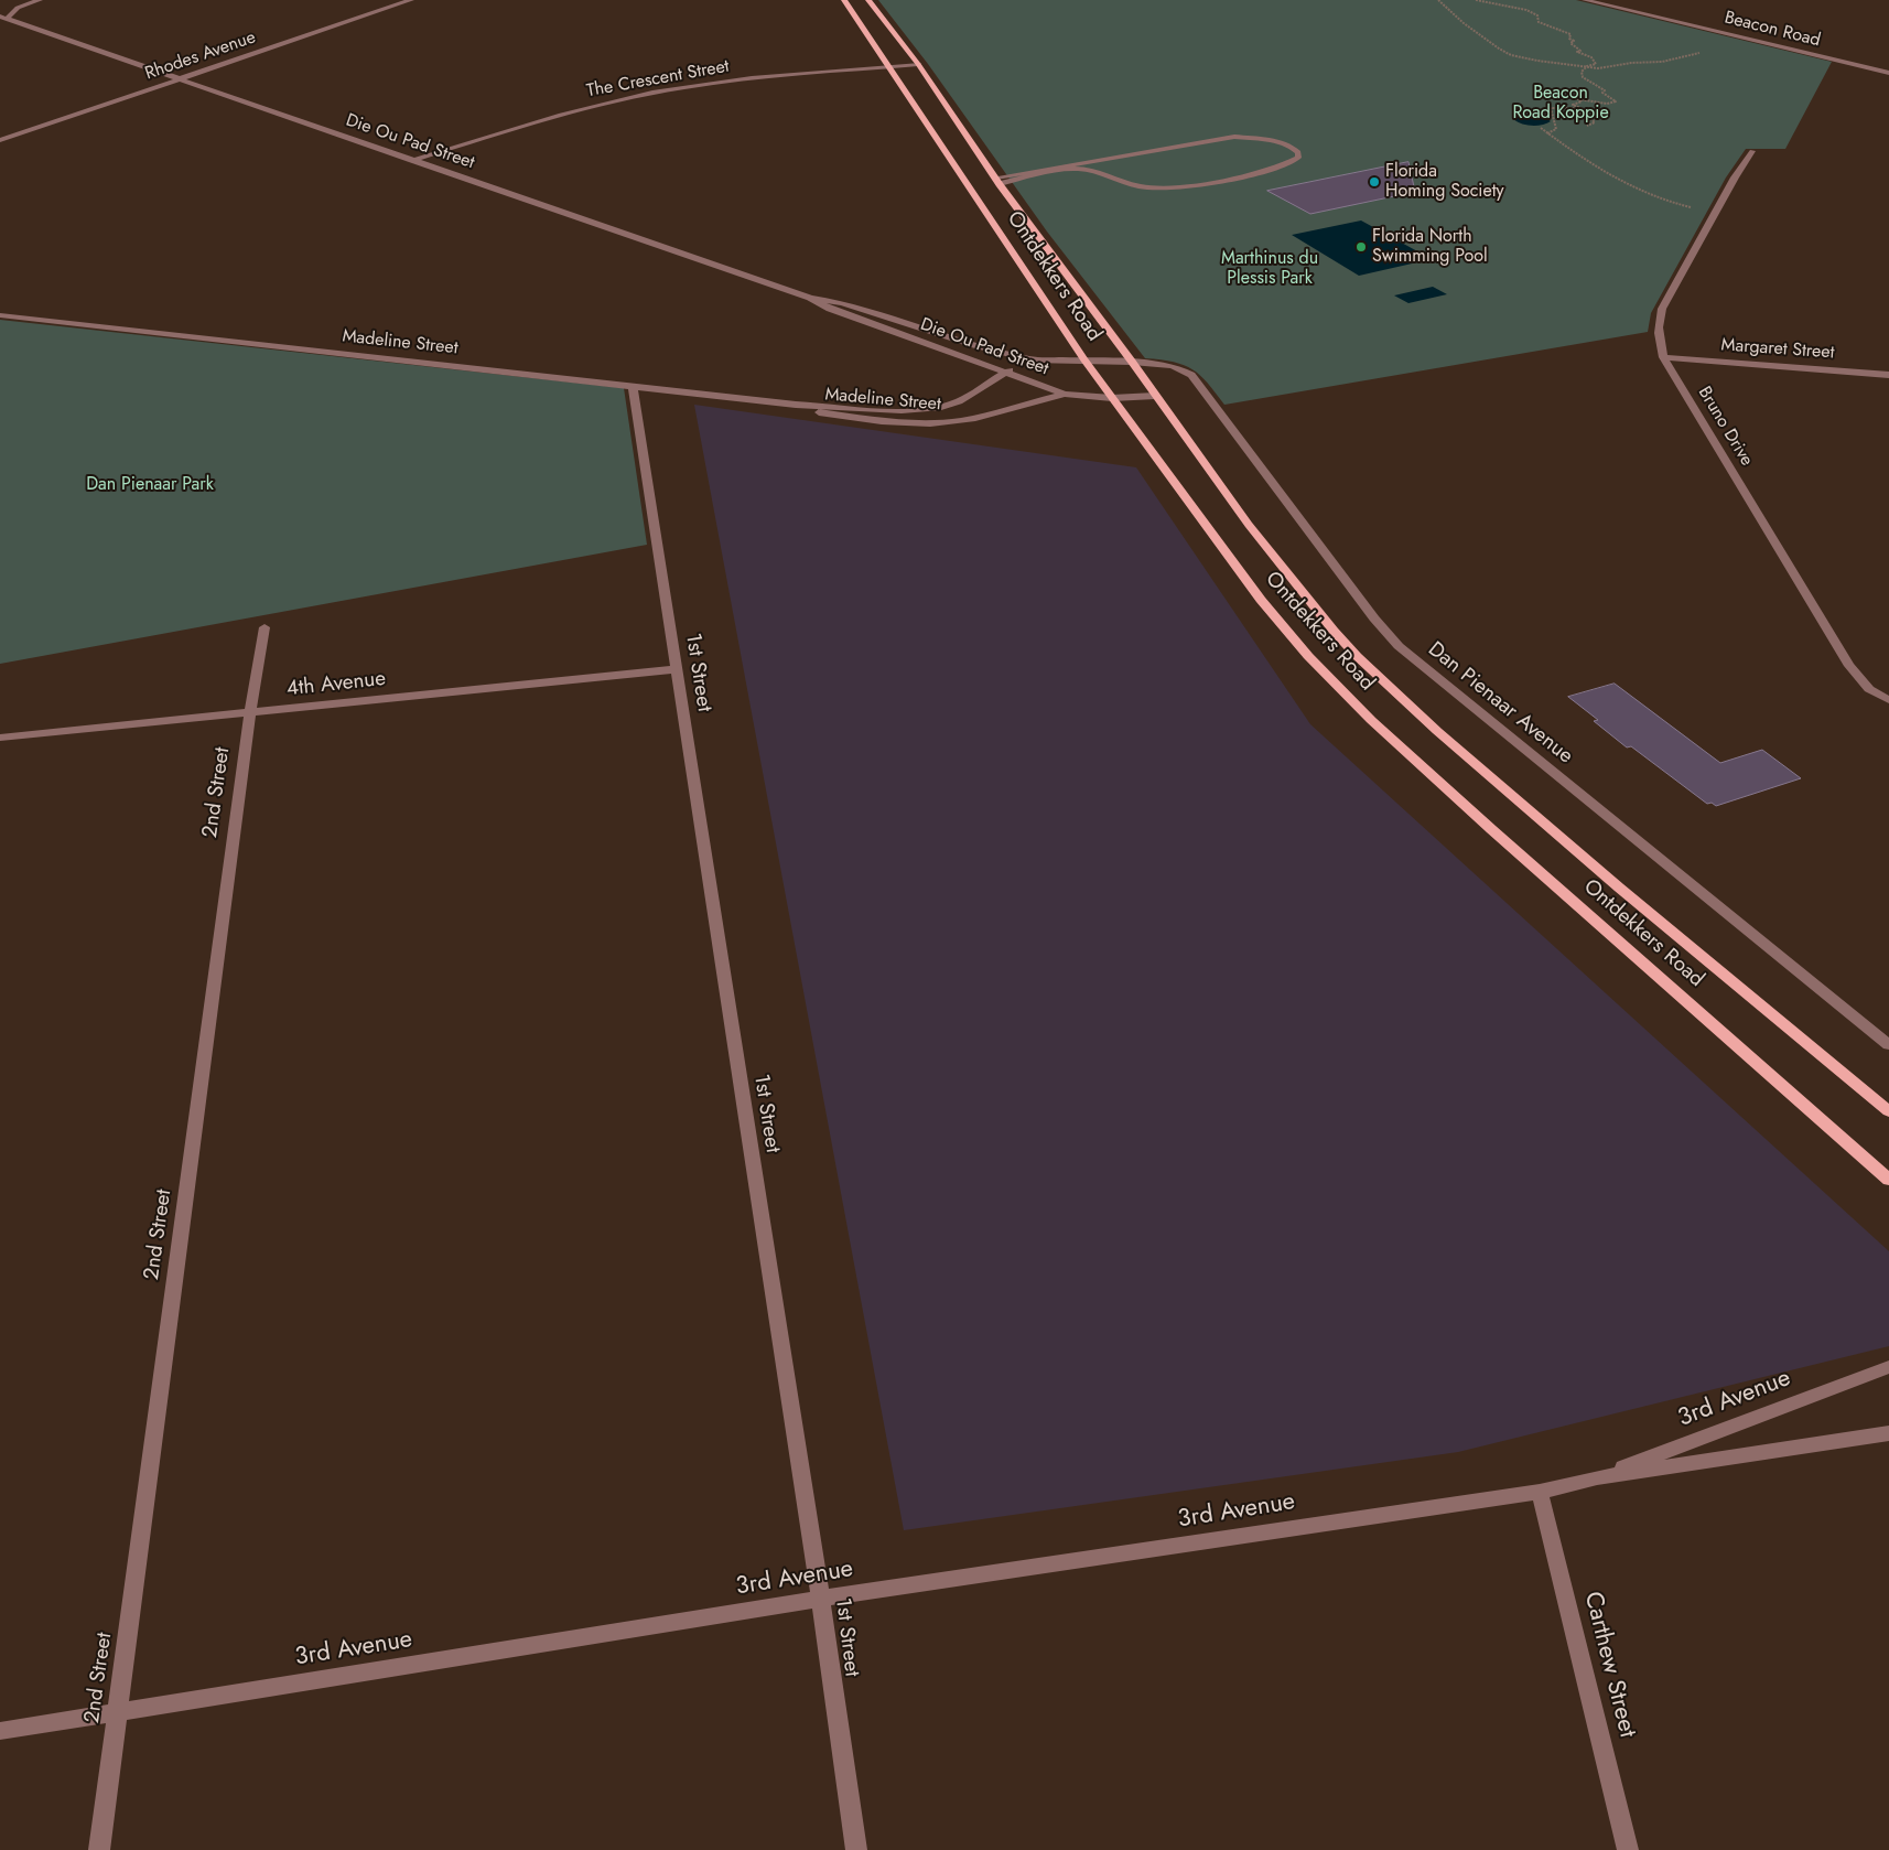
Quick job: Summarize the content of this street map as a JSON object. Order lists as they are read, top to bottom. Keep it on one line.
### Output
{"streets":{"main road":["Ontdekkers Road"],"street":["Beacon Road","Rhodes Avenue","The Crescent Street","Die Ou Pad Street","Madeline Street","Margaret Street","Bruno Drive","1st Street","4th Avenue","Dan Pienaar Avenue","2nd Street","3rd Avenue","Carthew Street"]},"crossings":[["Rhodes Avenue","Die Ou Pad Street"],["The Crescent Street","Die Ou Pad Street"],["The Crescent Street","Ontdekkers Road"],["Die Ou Pad Street","Ontdekkers Road"],["Die Ou Pad Street","Madeline Street"],["Die Ou Pad Street","Dan Pienaar Avenue"],["Ontdekkers Road","Dan Pienaar Avenue"],["Madeline Street","1st Street"],["Margaret Street","Bruno Drive"],["1st Street","4th Avenue"],["1st Street","3rd Avenue"],["4th Avenue","2nd Street"],["2nd Street","3rd Avenue"],["3rd Avenue","Carthew Street"]],"parks":["Beacon Road Koppie","Marthinus du Plessis Park","Dan Pienaar Park"],"places":["Florida Homing Society","Florida North Swimming Pool"]}
